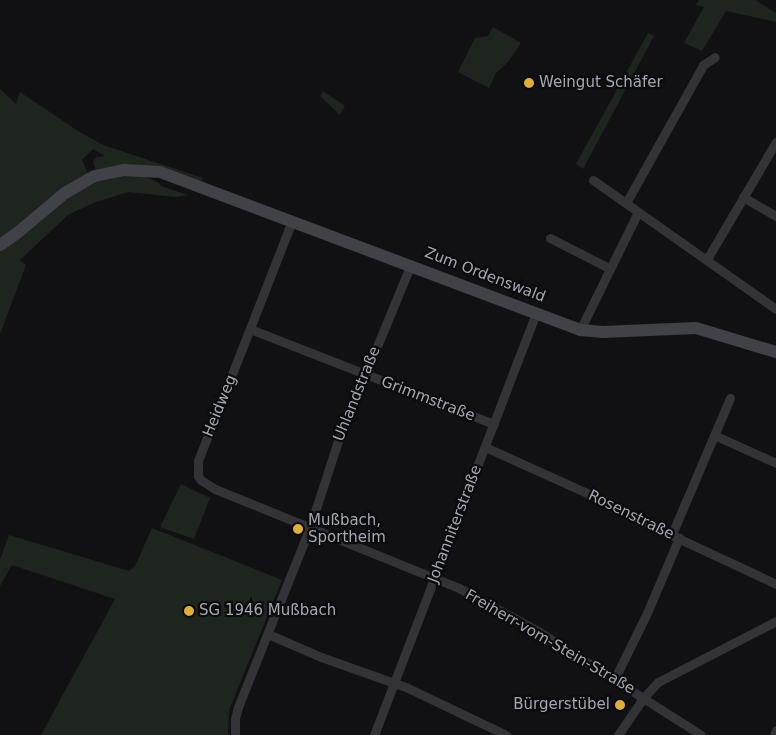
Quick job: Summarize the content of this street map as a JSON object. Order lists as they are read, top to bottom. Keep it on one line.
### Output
{"streets":{"street":["Zum Ordenswald","Uhlandstraße","Grimmstraße","Heidweg","Rosenstraße","Johanniterstraße","Freiherr-vom-Stein-Straße"]},"crossings":[["Zum Ordenswald","Uhlandstraße"],["Zum Ordenswald","Heidweg"],["Zum Ordenswald","Johanniterstraße"],["Uhlandstraße","Grimmstraße"],["Uhlandstraße","Heidweg"],["Uhlandstraße","Freiherr-vom-Stein-Straße"],["Grimmstraße","Heidweg"],["Grimmstraße","Johanniterstraße"],["Heidweg","Freiherr-vom-Stein-Straße"],["Rosenstraße","Johanniterstraße"],["Johanniterstraße","Freiherr-vom-Stein-Straße"]],"places":["Weingut Schäfer","Mußbach, Sportheim","SG 1946 Mußbach","Bürgerstübel"]}
